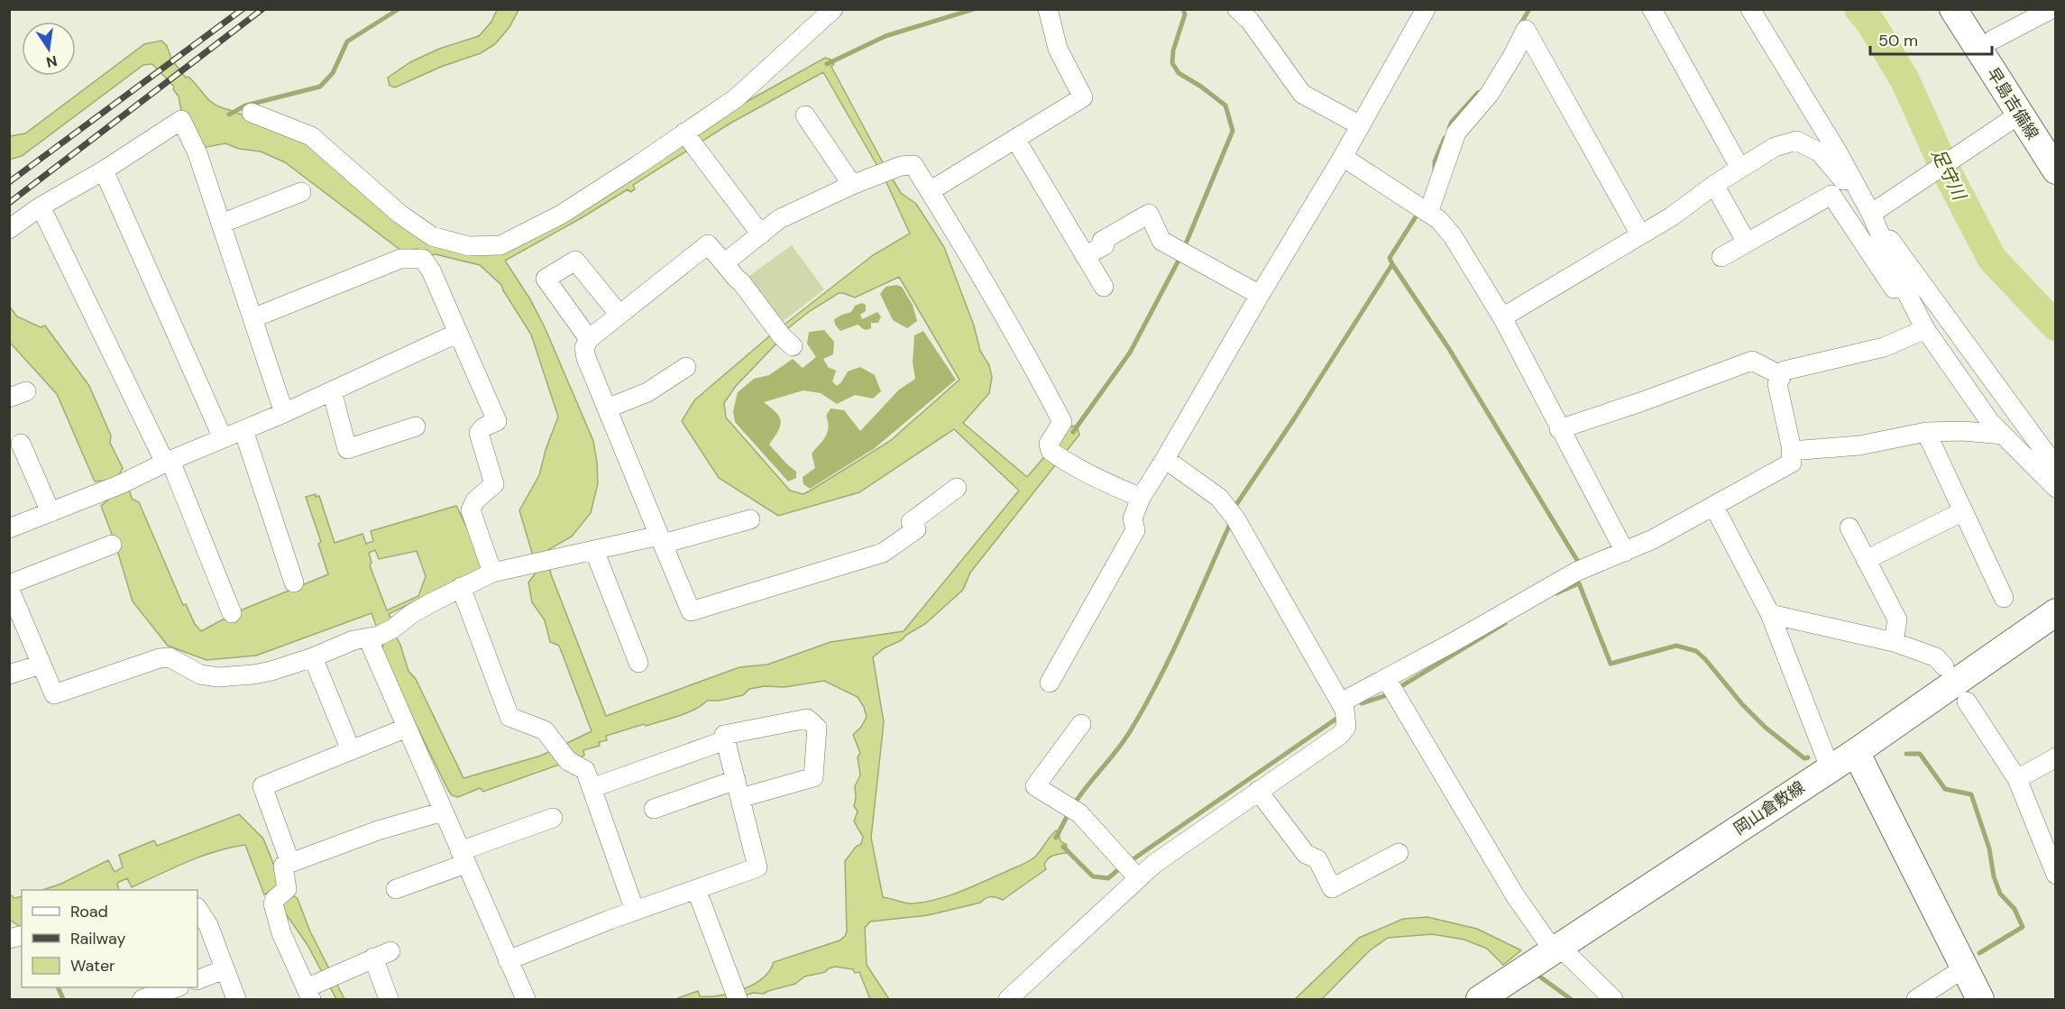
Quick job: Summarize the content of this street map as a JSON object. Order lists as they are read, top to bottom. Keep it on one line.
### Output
{"streets":{"main road":["早島吉備線","岡山倉敷線"]},"water":["足守川"],"legend":["Road","Railway","Water"],"scale_bar":"50 m","north":"bottom"}
